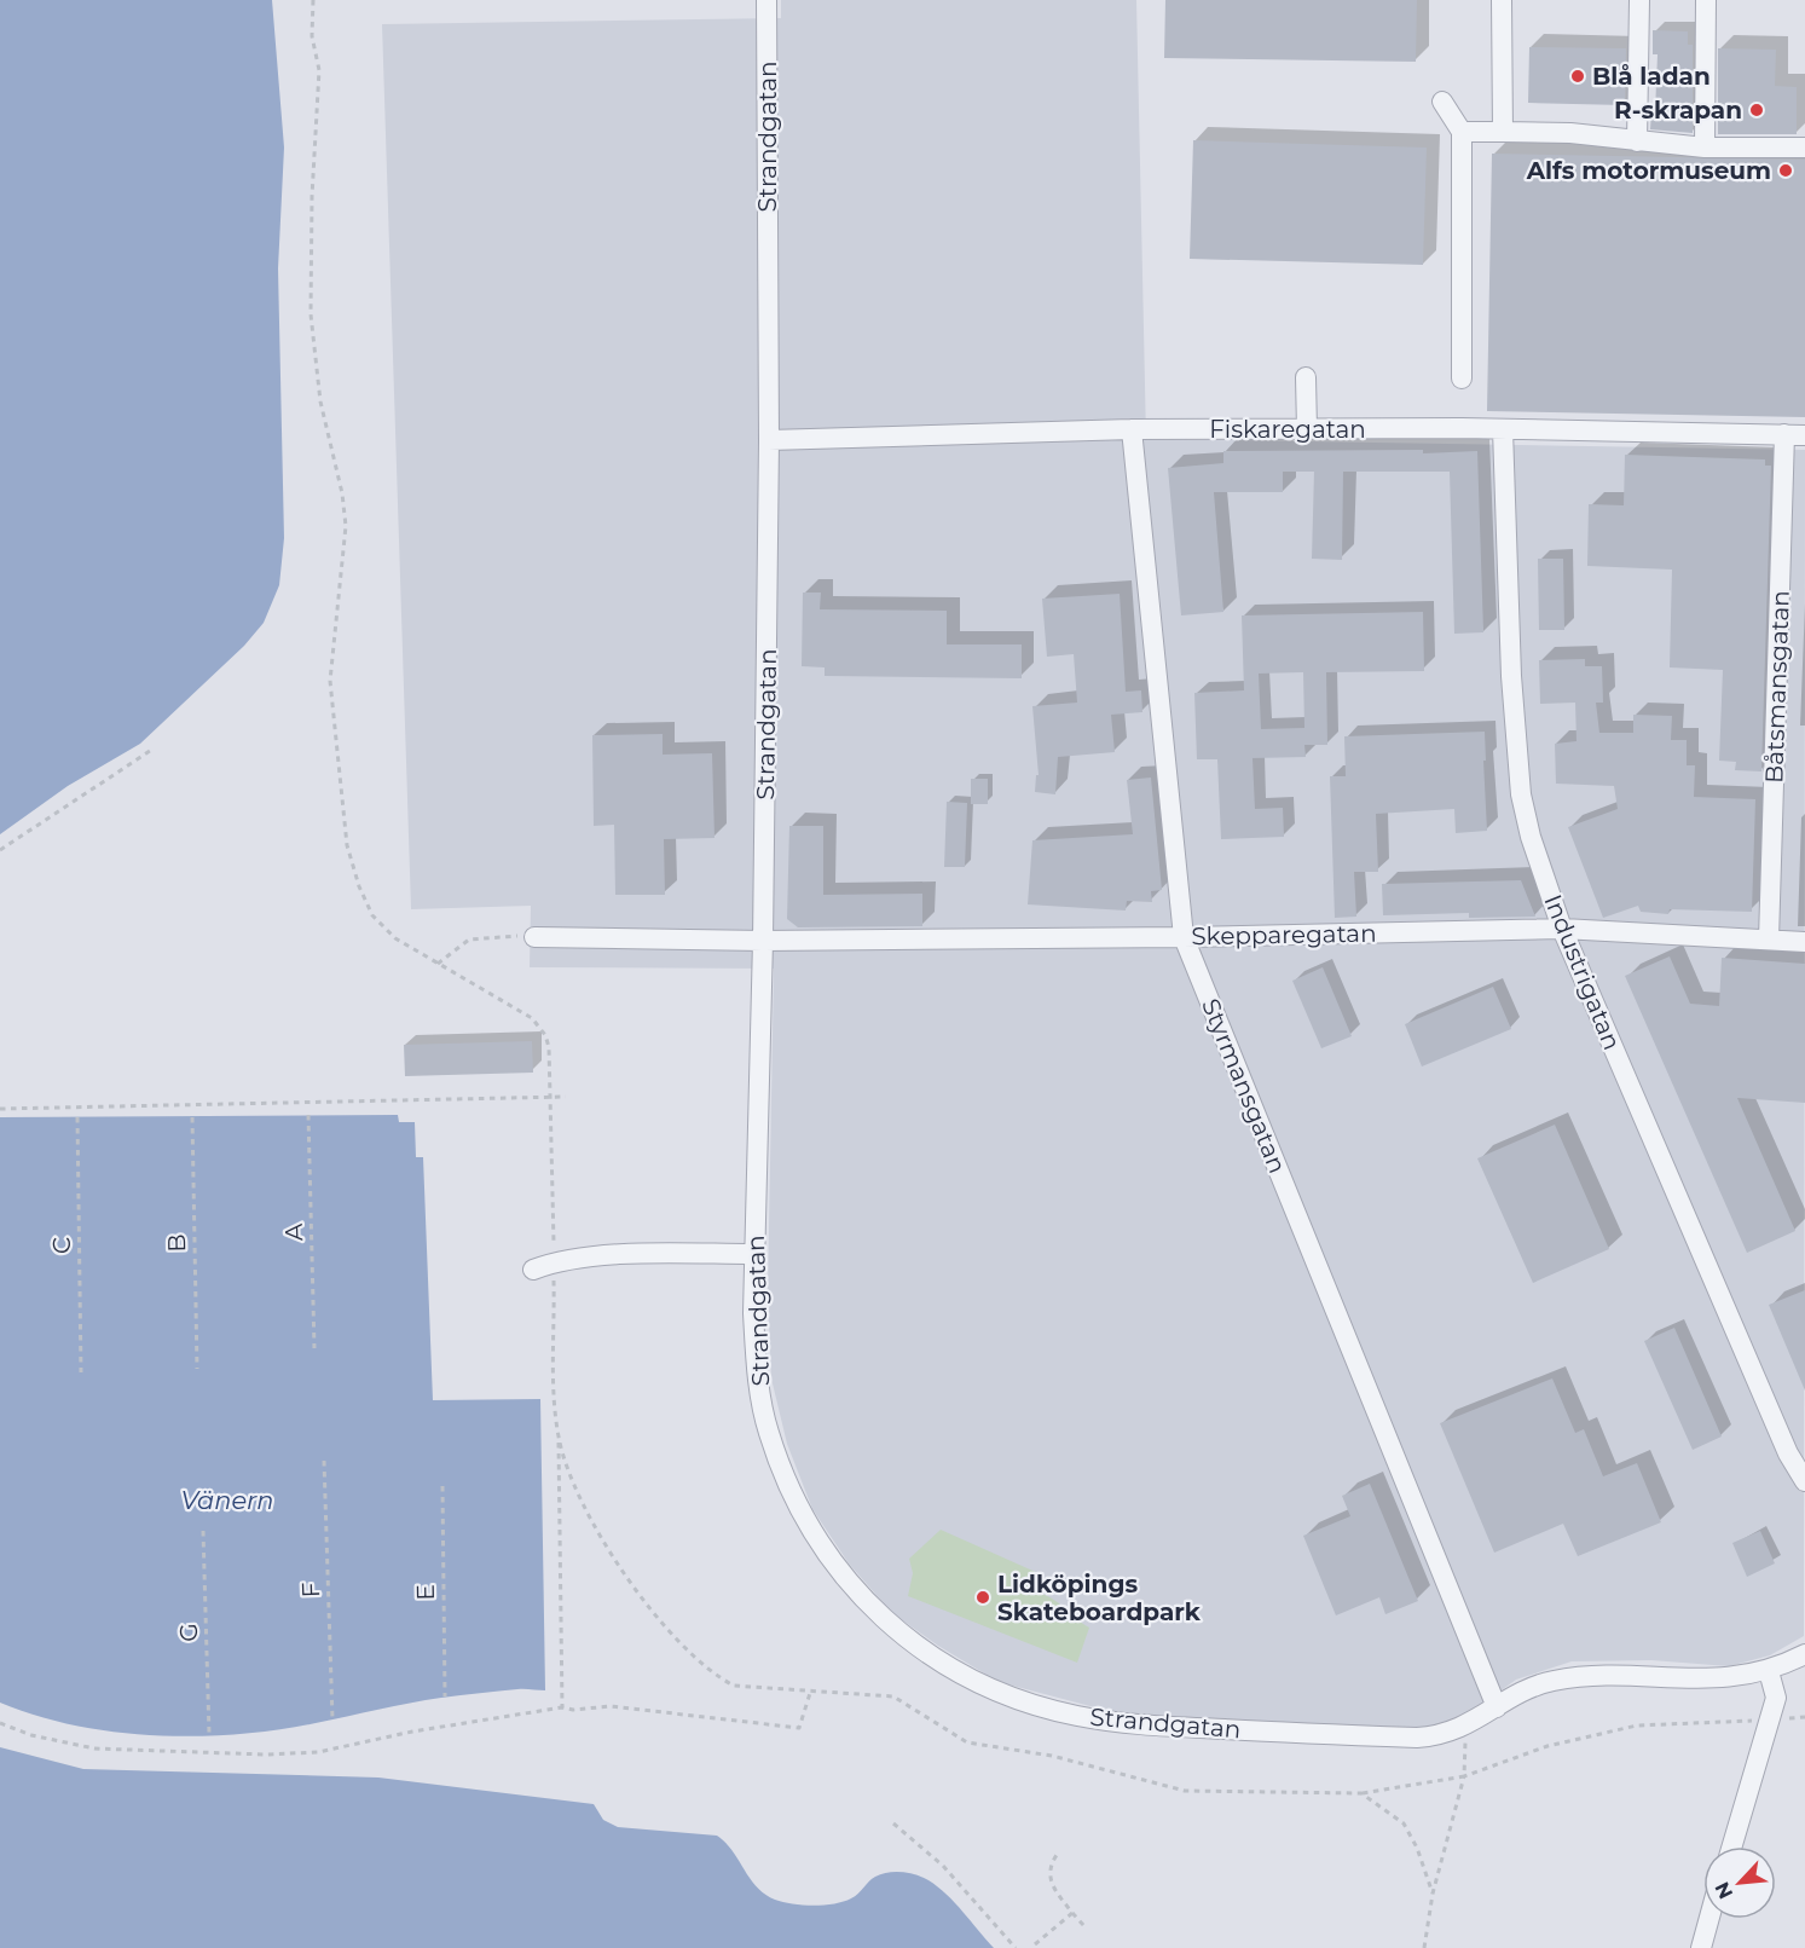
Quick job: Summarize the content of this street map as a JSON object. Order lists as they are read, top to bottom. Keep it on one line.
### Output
{"streets":{"street":["Strandgatan","Fiskaregatan","Båtsmansgatan","Skepparegatan","Industrigatan","Styrmansgatan"],"path":["A","B","C","F","E","G"]},"crossings":[["Strandgatan","Fiskaregatan"],["Strandgatan","Skepparegatan"],["Strandgatan","Styrmansgatan"],["Fiskaregatan","Båtsmansgatan"],["Fiskaregatan","Industrigatan"],["Fiskaregatan","Styrmansgatan"],["Båtsmansgatan","Skepparegatan"],["Skepparegatan","Industrigatan"],["Skepparegatan","Styrmansgatan"]],"water":["Vänern"],"places":["Blå ladan","R-skrapan","Alfs motormuseum","Lidköpings Skateboardpark"],"north":"bottom left"}
